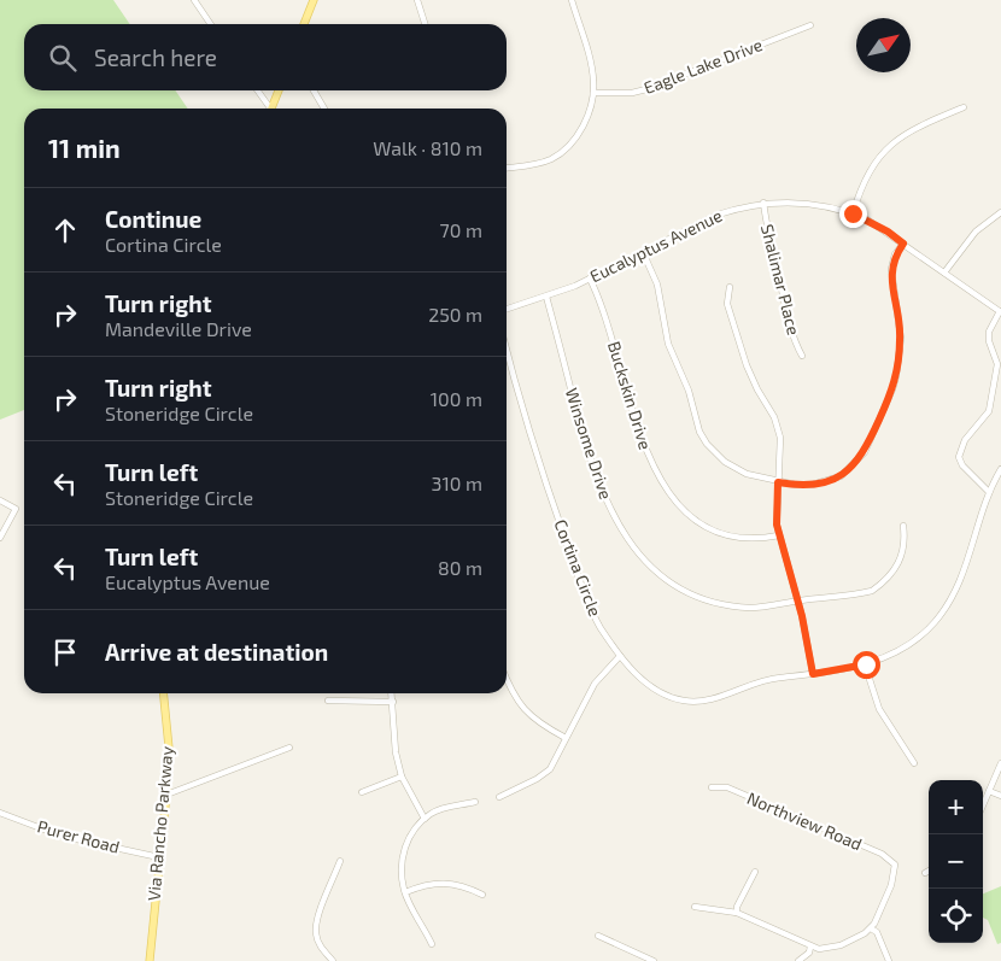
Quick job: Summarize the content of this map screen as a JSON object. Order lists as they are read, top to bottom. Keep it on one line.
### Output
{"streets":{"main road":["Via Rancho Parkway"],"street":["Eagle Lake Drive","Eucalyptus Avenue","Shalimar Place","Buckskin Drive","Winsome Drive","Cortina Circle","Northview Road","Purer Road"]},"crossings":[["Eucalyptus Avenue","Shalimar Place"],["Eucalyptus Avenue","Buckskin Drive"],["Eucalyptus Avenue","Winsome Drive"],["Via Rancho Parkway","Purer Road"]],"north":"top right","page":{"search":"Search here","heading":["11 min","Walk · 810 m"],"list":[["Continue","Cortina Circle","70 m"],["Turn right","Mandeville Drive","250 m"],["Turn right","Stoneridge Circle","100 m"],["Turn left","Stoneridge Circle","310 m"],["Turn left","Eucalyptus Avenue","80 m"],"Arrive at destination"],"map_buttons":["+","−"]}}
